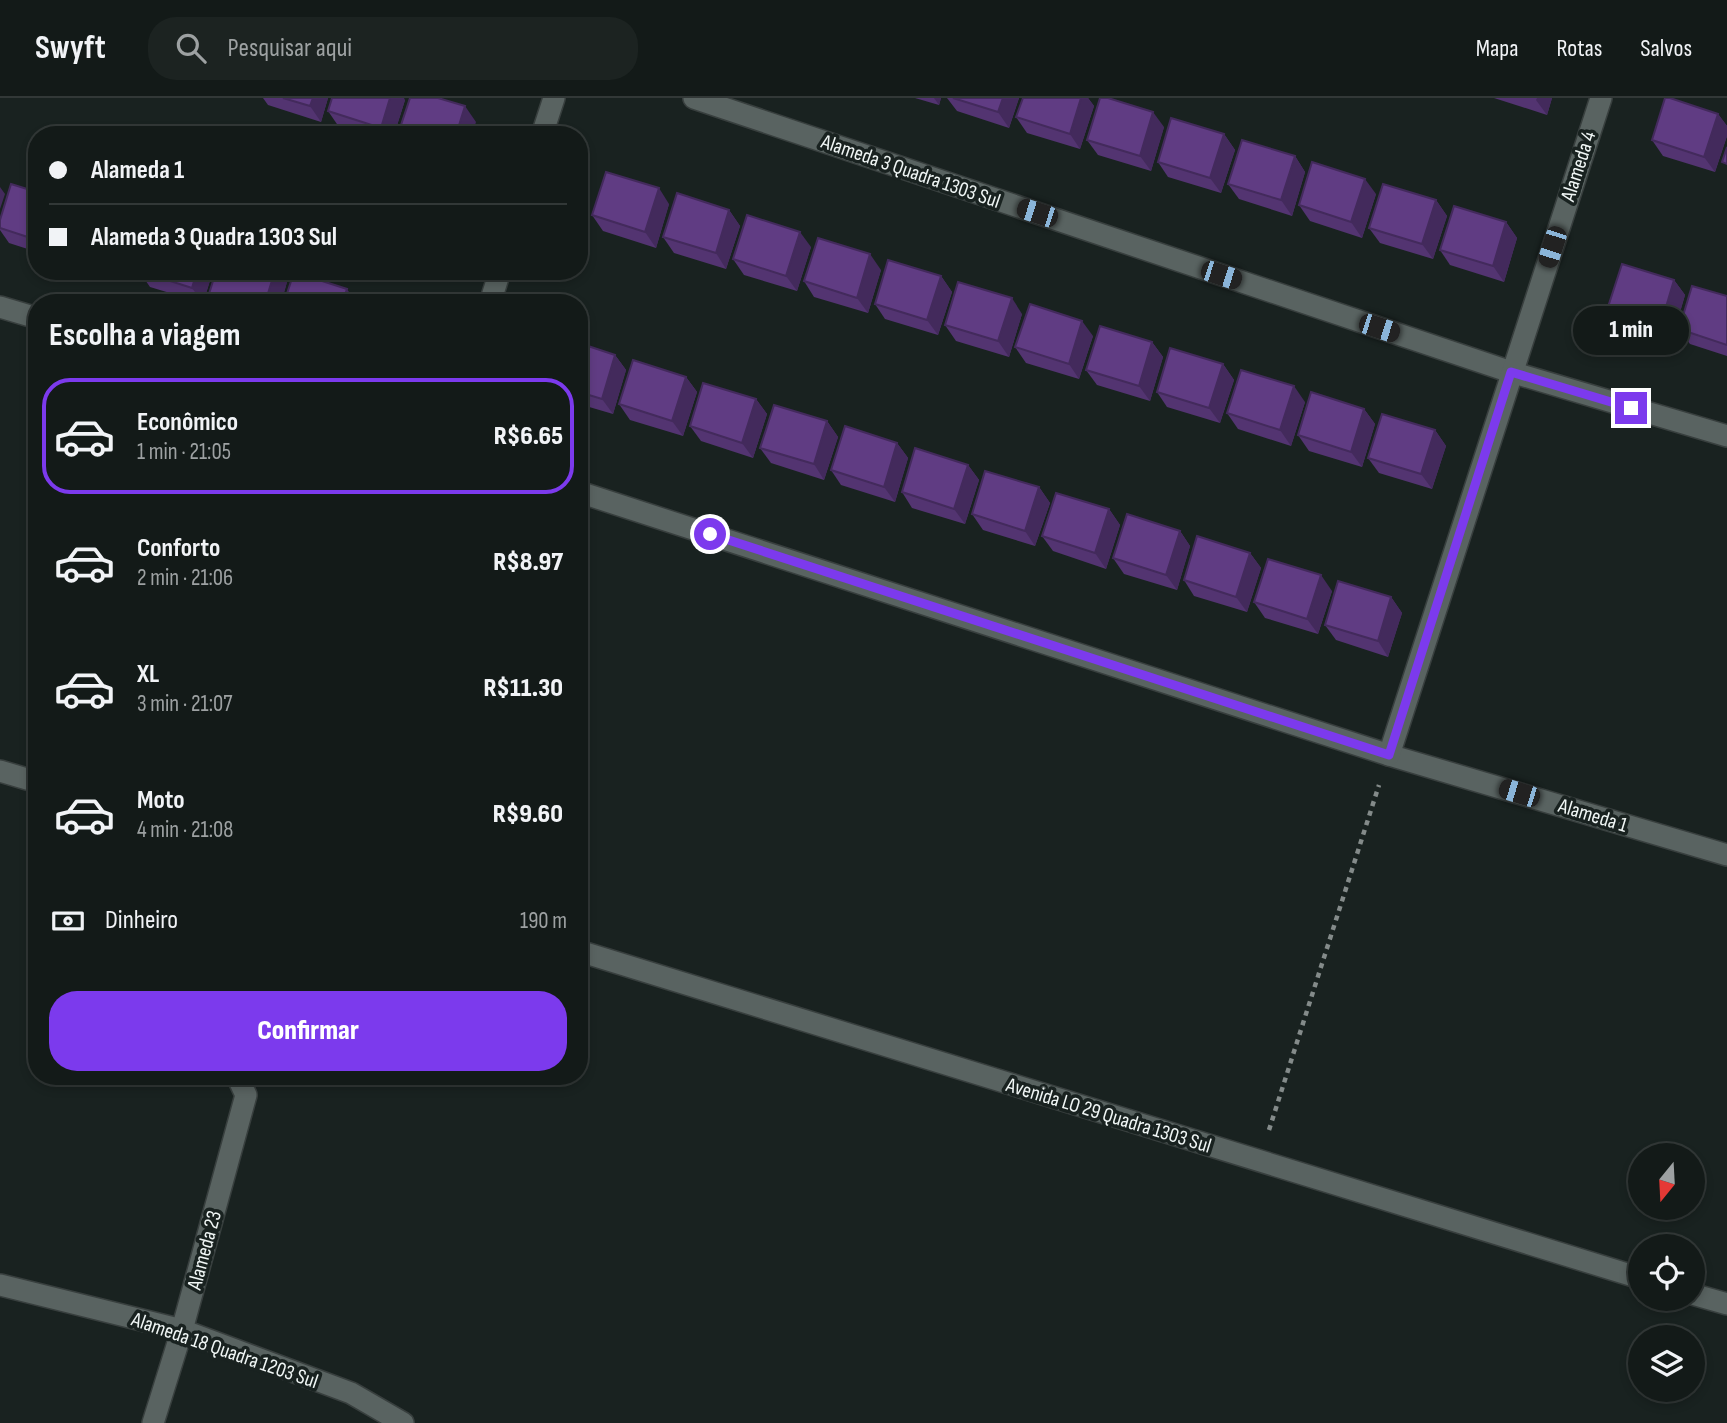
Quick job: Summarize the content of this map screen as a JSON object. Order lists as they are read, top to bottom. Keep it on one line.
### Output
{"streets":{"street":["Alameda 4","Alameda 3 Quadra 1303 Sul","Alameda 1","Avenida LO 29 Quadra 1303 Sul","Alameda 23","Alameda 18 Quadra 1203 Sul"]},"crossings":[["Alameda 4","Alameda 3 Quadra 1303 Sul"],["Alameda 4","Alameda 1"],["Alameda 23","Alameda 18 Quadra 1203 Sul"]],"north":"bottom","page":{"header":"Swyft","search":"Pesquisar aqui","nav":["Mapa","Rotas","Salvos"],"banner":["Alameda 1","Alameda 3 Quadra 1303 Sul"],"heading":"Escolha a viagem","bubble":"1 min","list":[{"name":"Econômico","note":"1 min · 21:05","value":"R$6.65"},{"name":"Conforto","note":"2 min · 21:06","value":"R$8.97"},{"name":"XL","note":"3 min · 21:07","value":"R$11.30"},{"name":"Moto","note":"4 min · 21:08","value":"R$9.60"}],"pay":["Dinheiro","190 m"],"buttons":"Confirmar"}}
